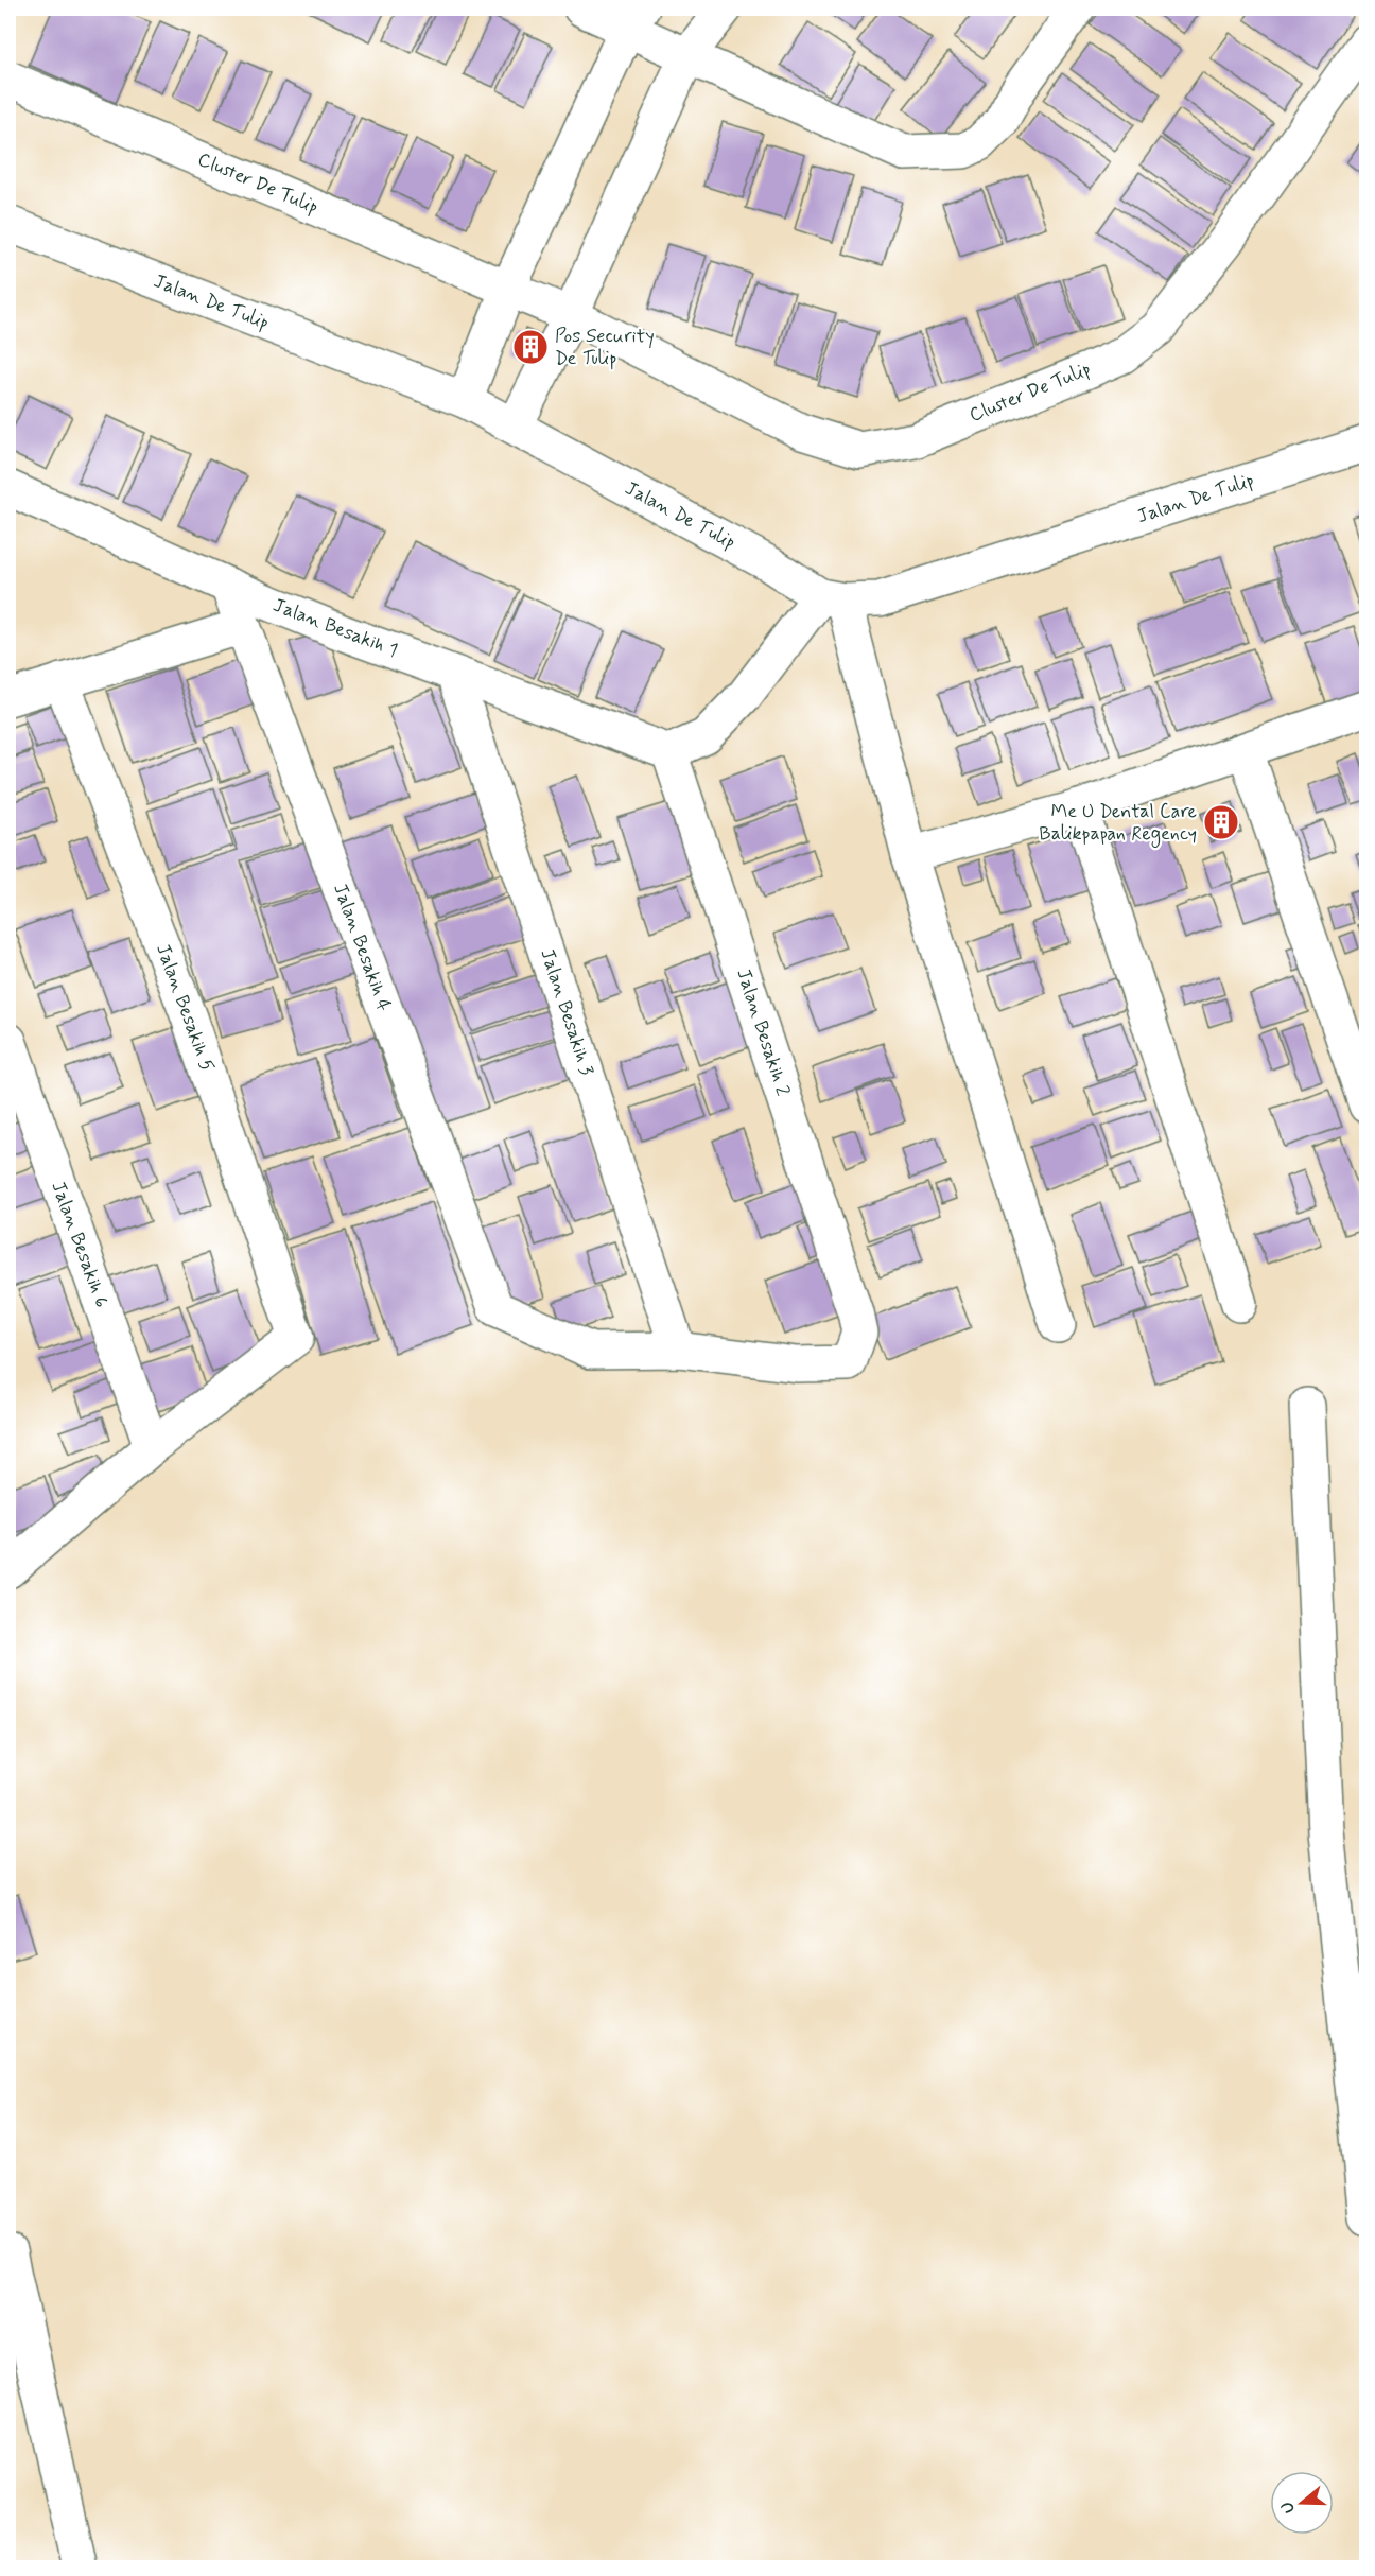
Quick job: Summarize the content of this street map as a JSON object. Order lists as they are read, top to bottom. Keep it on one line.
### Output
{"streets":{"street":["Cluster De Tulip","Jalan De Tulip","Jalan Besakih 1","Jalan Besakih 4","Jalan Besakih 5","Jalan Besakih 3","Jalan Besakih 2","Jalan Besakih 6"]},"crossings":[["Jalan Besakih 1","Jalan Besakih 4"],["Jalan Besakih 1","Jalan Besakih 3"],["Jalan Besakih 1","Jalan Besakih 2"],["Jalan Besakih 4","Jalan Besakih 3"],["Jalan Besakih 4","Jalan Besakih 2"],["Jalan Besakih 5","Jalan Besakih 6"],["Jalan Besakih 3","Jalan Besakih 2"]],"places":{"building":["Pos Security De Tulip","Me U Dental Care Balikpapan Regency"]},"north":"left"}
